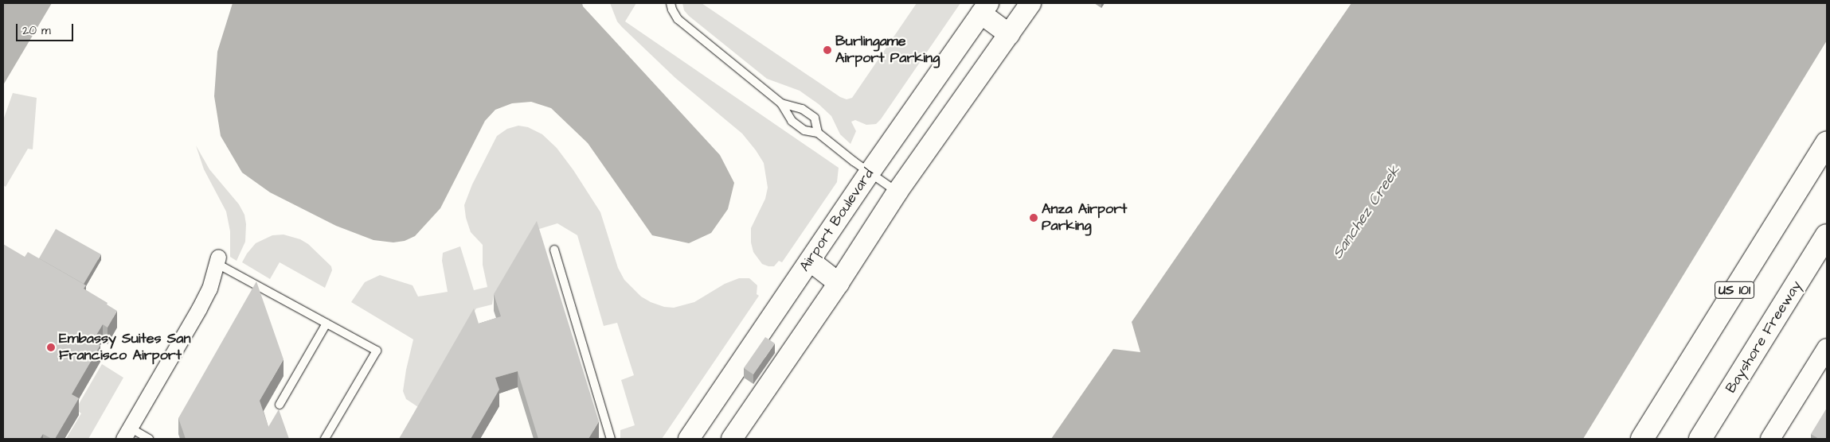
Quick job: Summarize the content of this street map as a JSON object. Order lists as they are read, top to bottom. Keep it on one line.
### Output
{"streets":{"highway":["US 101","Bayshore Freeway"],"main road":["Airport Boulevard"]},"water":["Sanchez Creek"],"places":["Burlingame Airport Parking","Anza Airport Parking","Embassy Suites San Francisco Airport"],"scale_bar":"20 m"}
